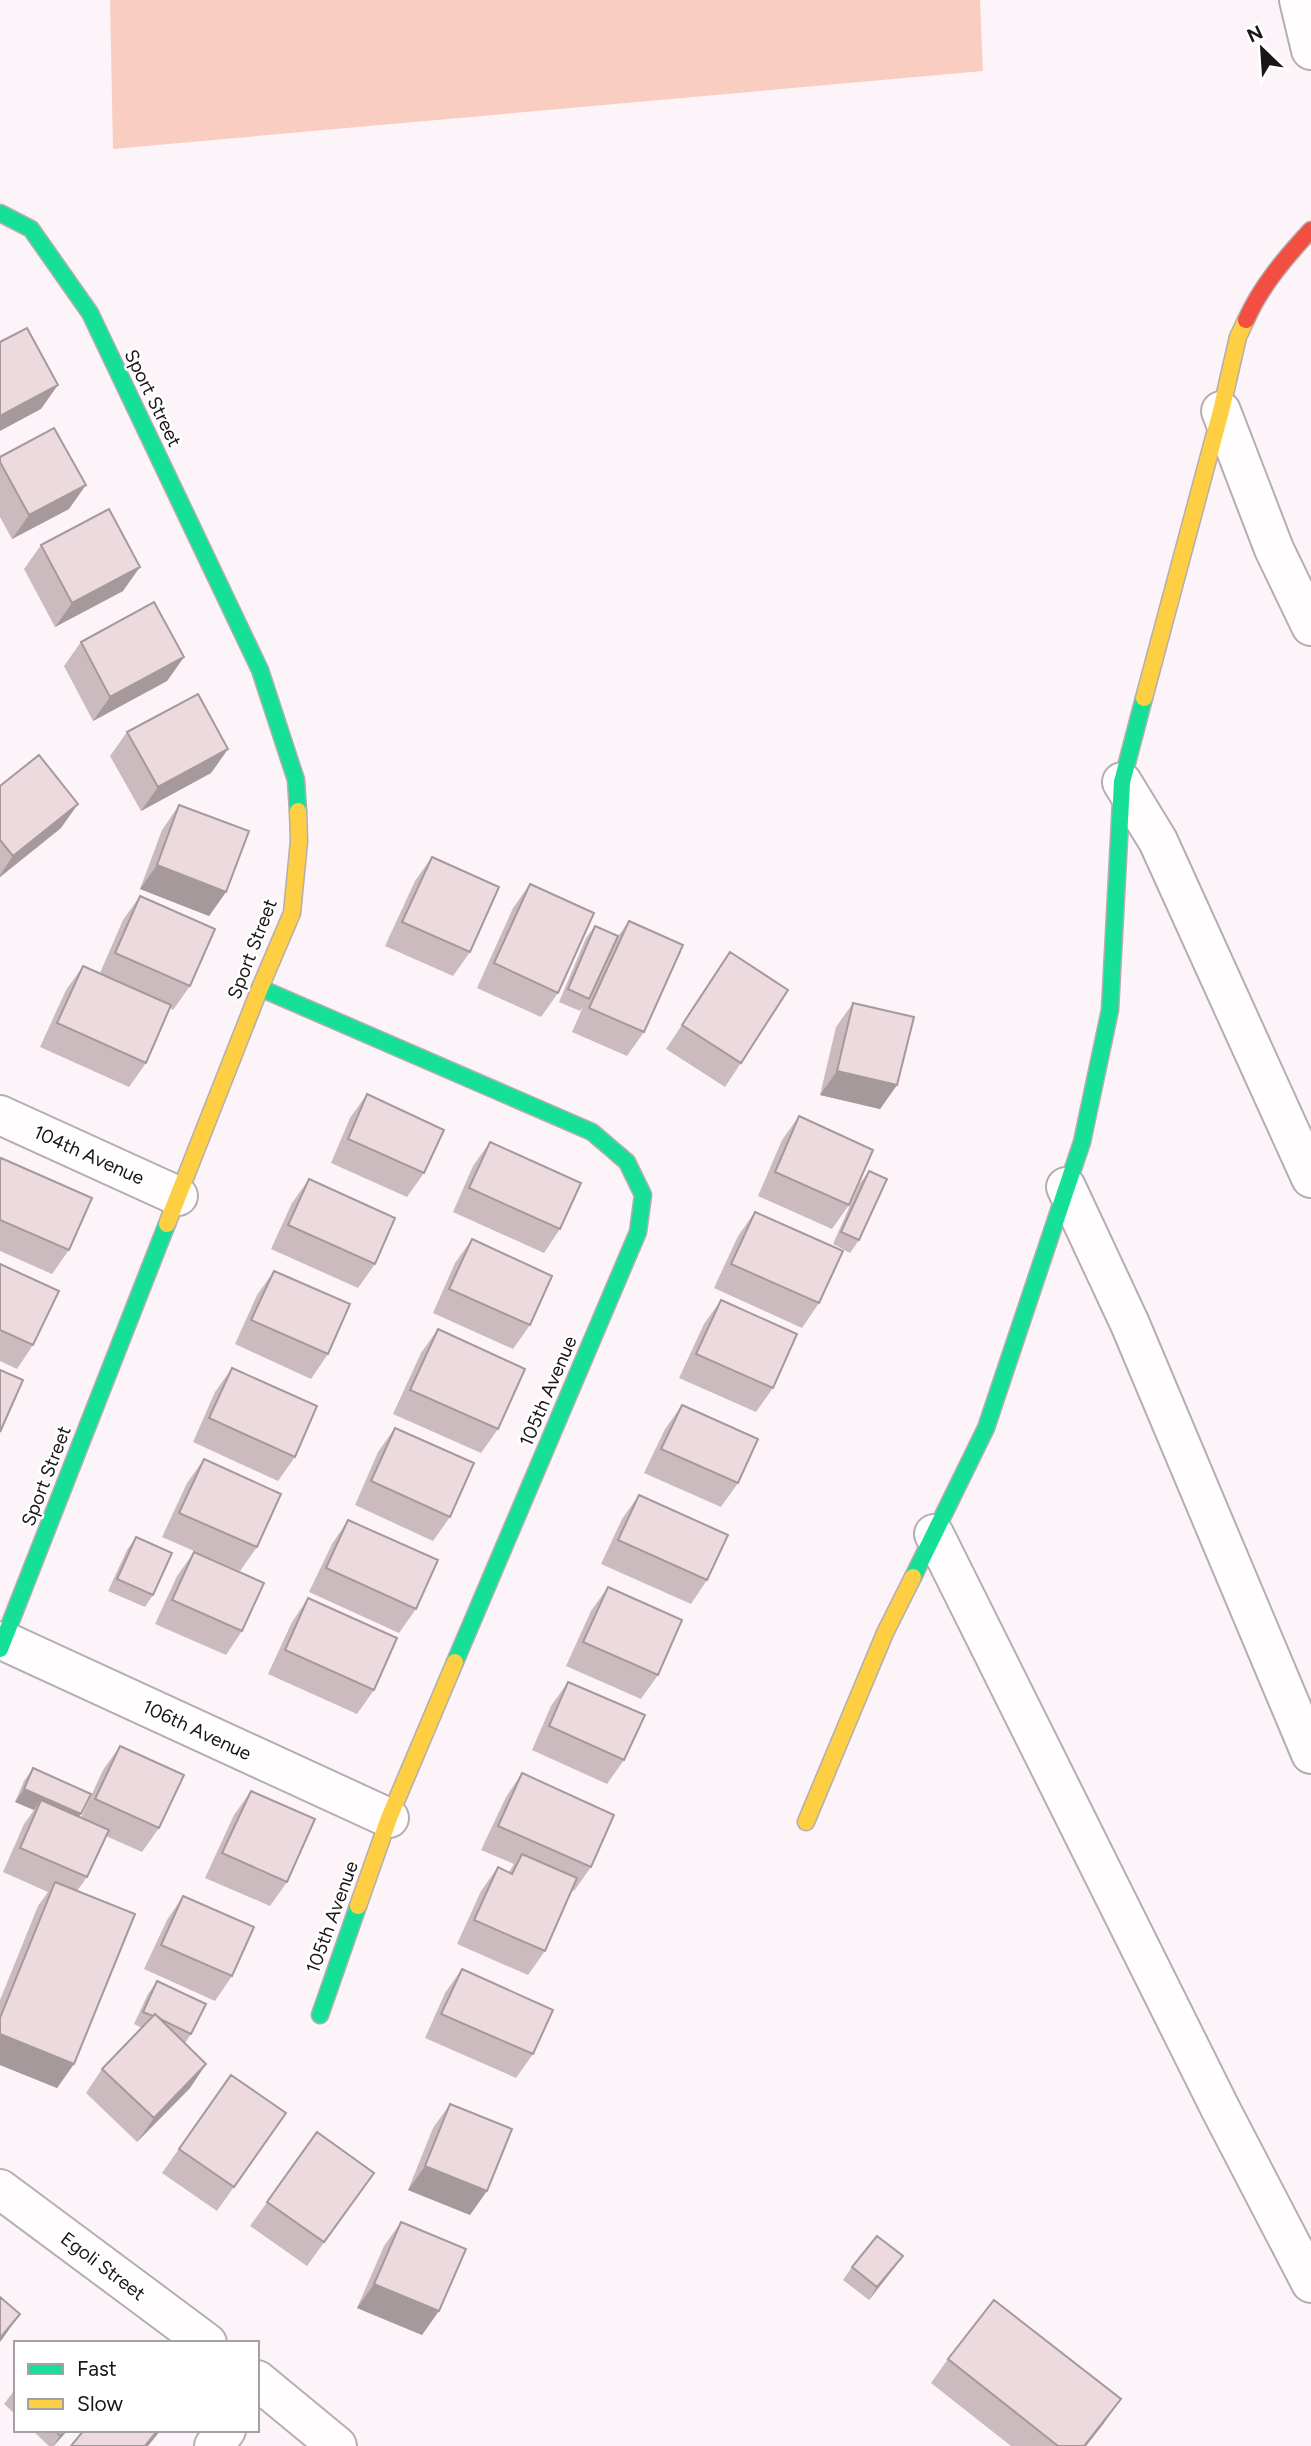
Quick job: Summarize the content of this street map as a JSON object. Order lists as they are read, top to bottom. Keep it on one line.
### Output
{"streets":{"street":["Sport Street","104th Avenue","105th Avenue","106th Avenue","Egoli Street"]},"crossings":[["Sport Street","104th Avenue"],["Sport Street","105th Avenue"],["Sport Street","106th Avenue"],["105th Avenue","106th Avenue"]],"legend":["Fast","Slow"],"north":"top left"}
